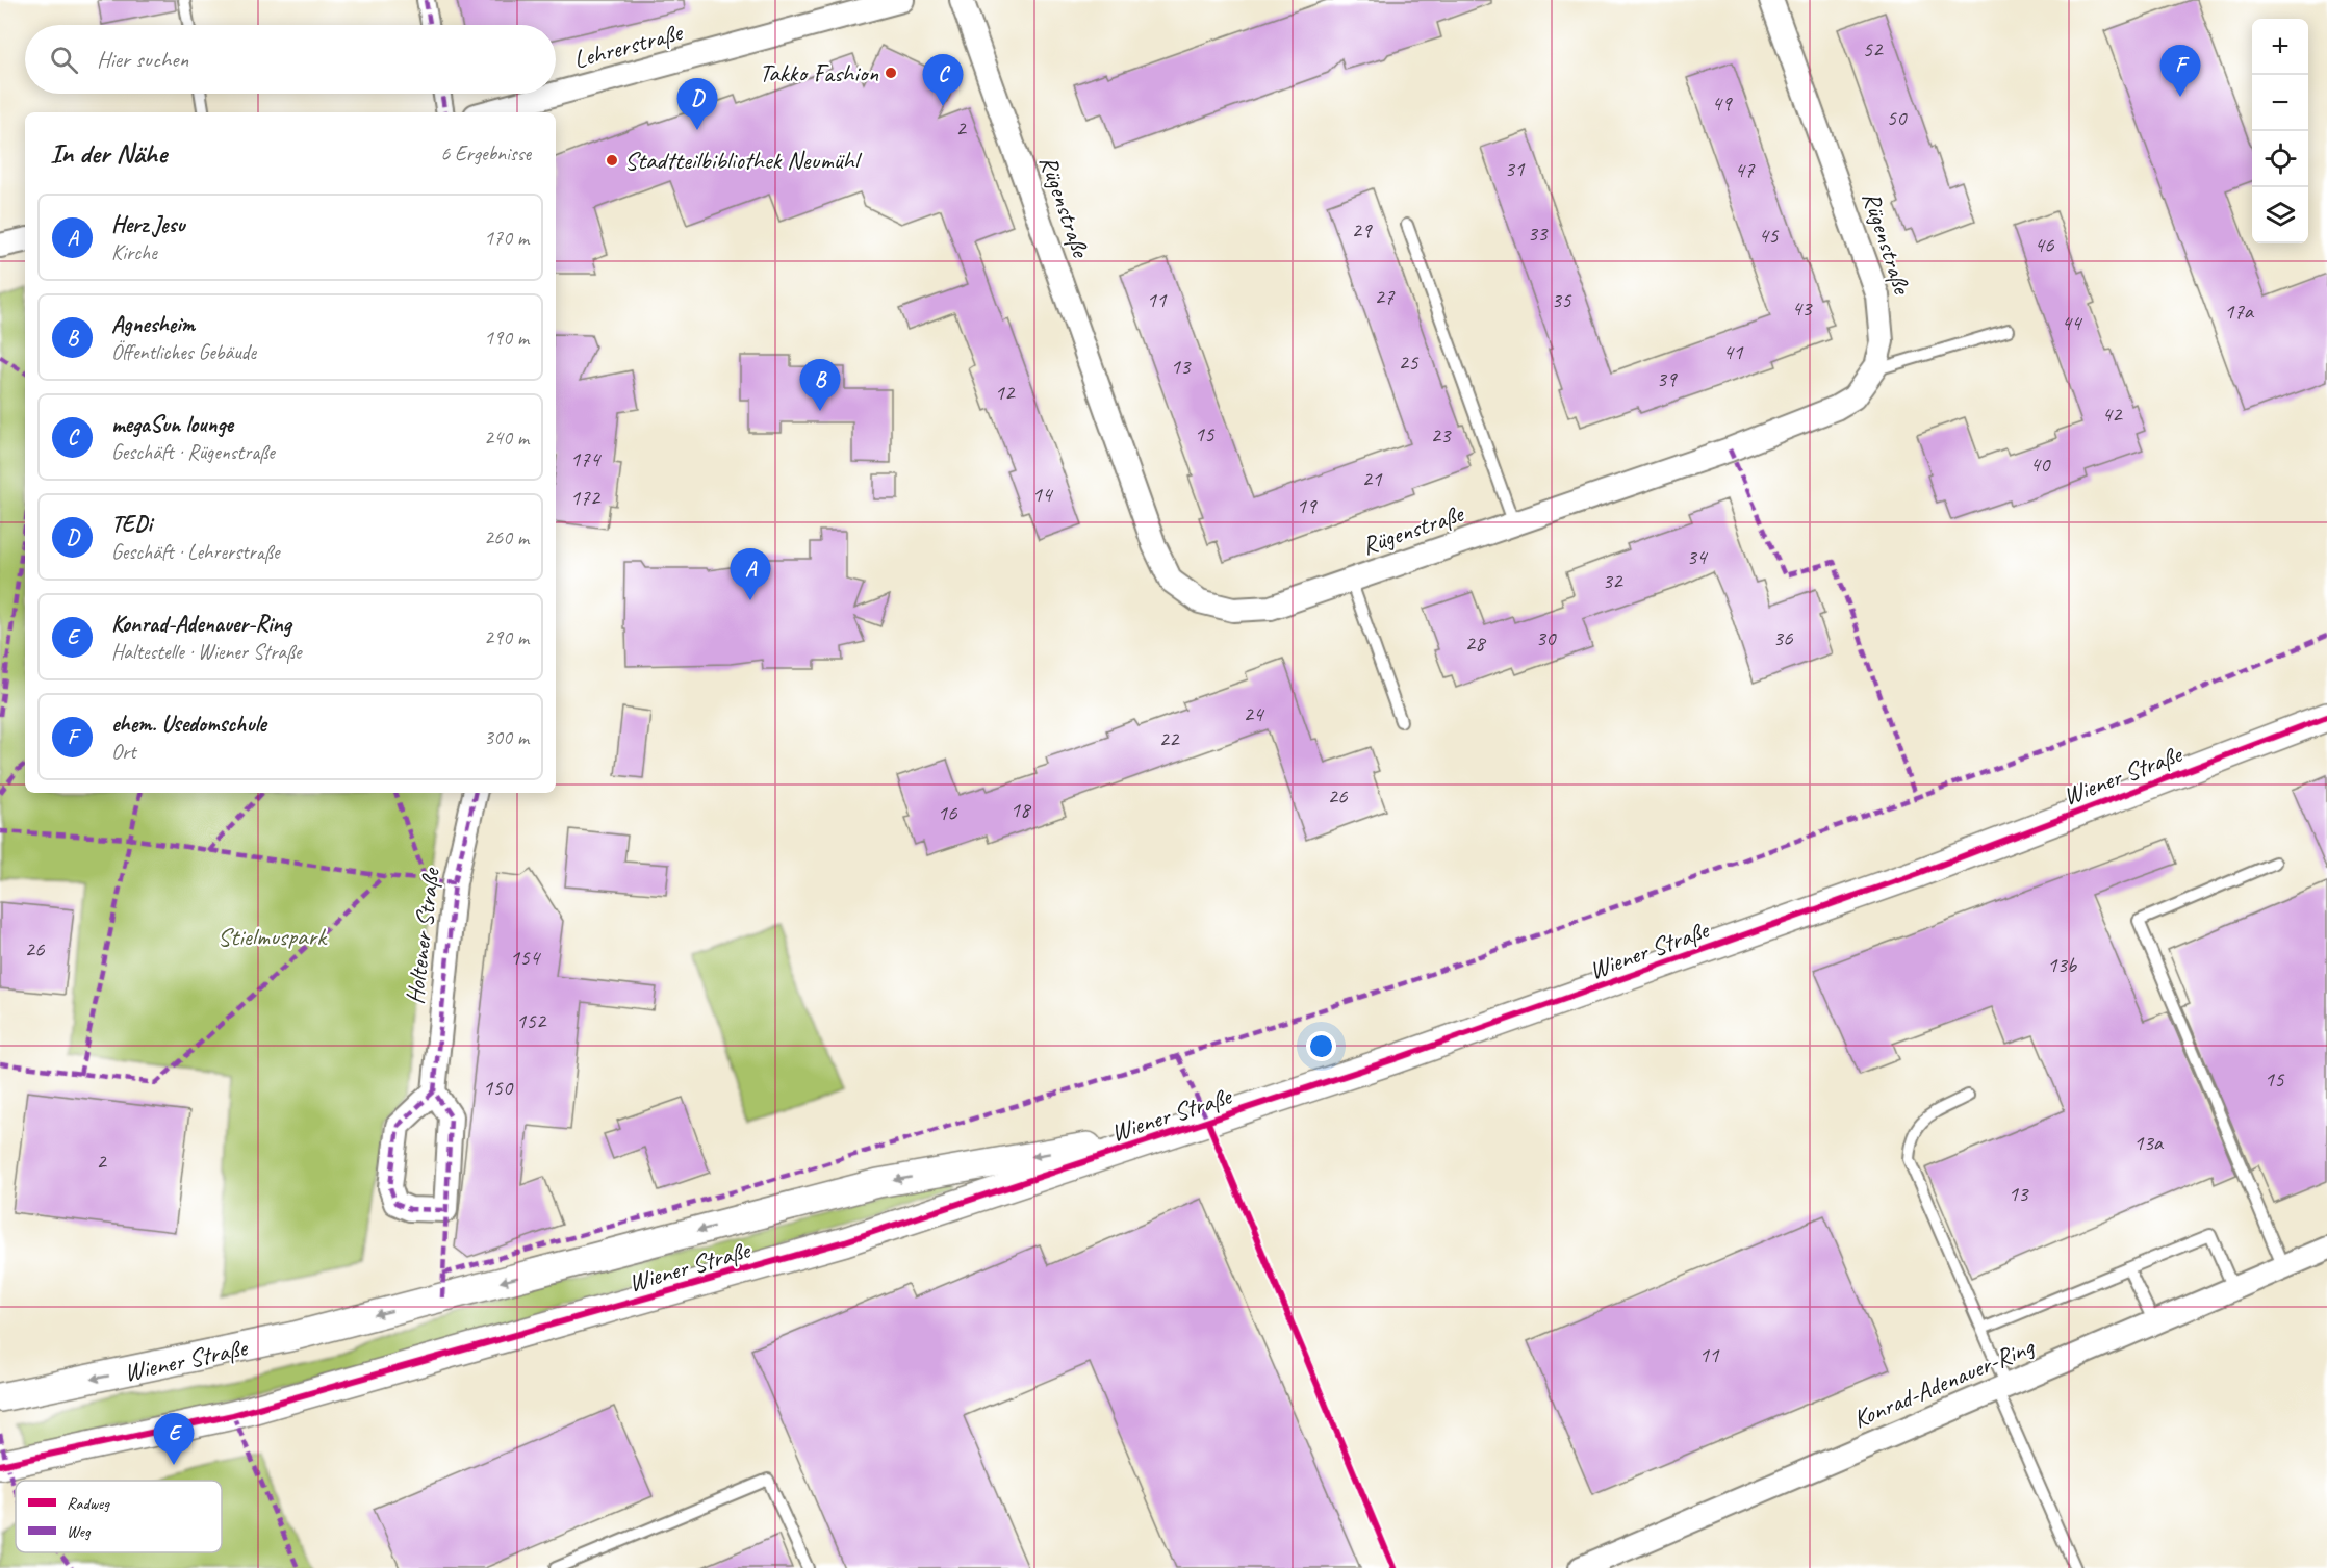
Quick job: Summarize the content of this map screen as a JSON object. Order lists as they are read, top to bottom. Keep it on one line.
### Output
{"streets":{"street":["Lehrerstraße","Rügenstraße","Wiener Straße","Holtener Straße","Konrad-Adenauer-Ring"]},"parks":["Stielmuspark"],"places":["Takko Fashion","Stadtteilbibliothek Neumühl"],"house_numbers":["52","49","50","2","31","47","29","33","45","46","27","11","35","43","17a","44","41","25","13","39","12","42","15","23","174","40","21","14","172","19","34","32","30","36","28","24","22","26","18","16","26","154","13b","152","15","150","13a","2","13","11"],"legend":["Radweg","Weg"],"page":{"map_buttons":["+","−"],"search":"Hier suchen","pins":["F","C","D","B","A","E"],"heading":["In der Nähe","6 Ergebnisse"],"list":[{"mark":"A","name":"Herz Jesu","note":"Kirche","value":"170 m"},{"mark":"B","name":"Agnesheim","note":"Öffentliches Gebäude","value":"190 m"},{"mark":"C","name":"megaSun lounge","note":"Geschäft · Rügenstraße","value":"240 m"},{"mark":"D","name":"TEDi","note":"Geschäft · Lehrerstraße","value":"260 m"},{"mark":"E","name":"Konrad-Adenauer-Ring","note":"Haltestelle · Wiener Straße","value":"290 m"},{"mark":"F","name":"ehem. Usedomschule","note":"Ort","value":"300 m"}]}}
